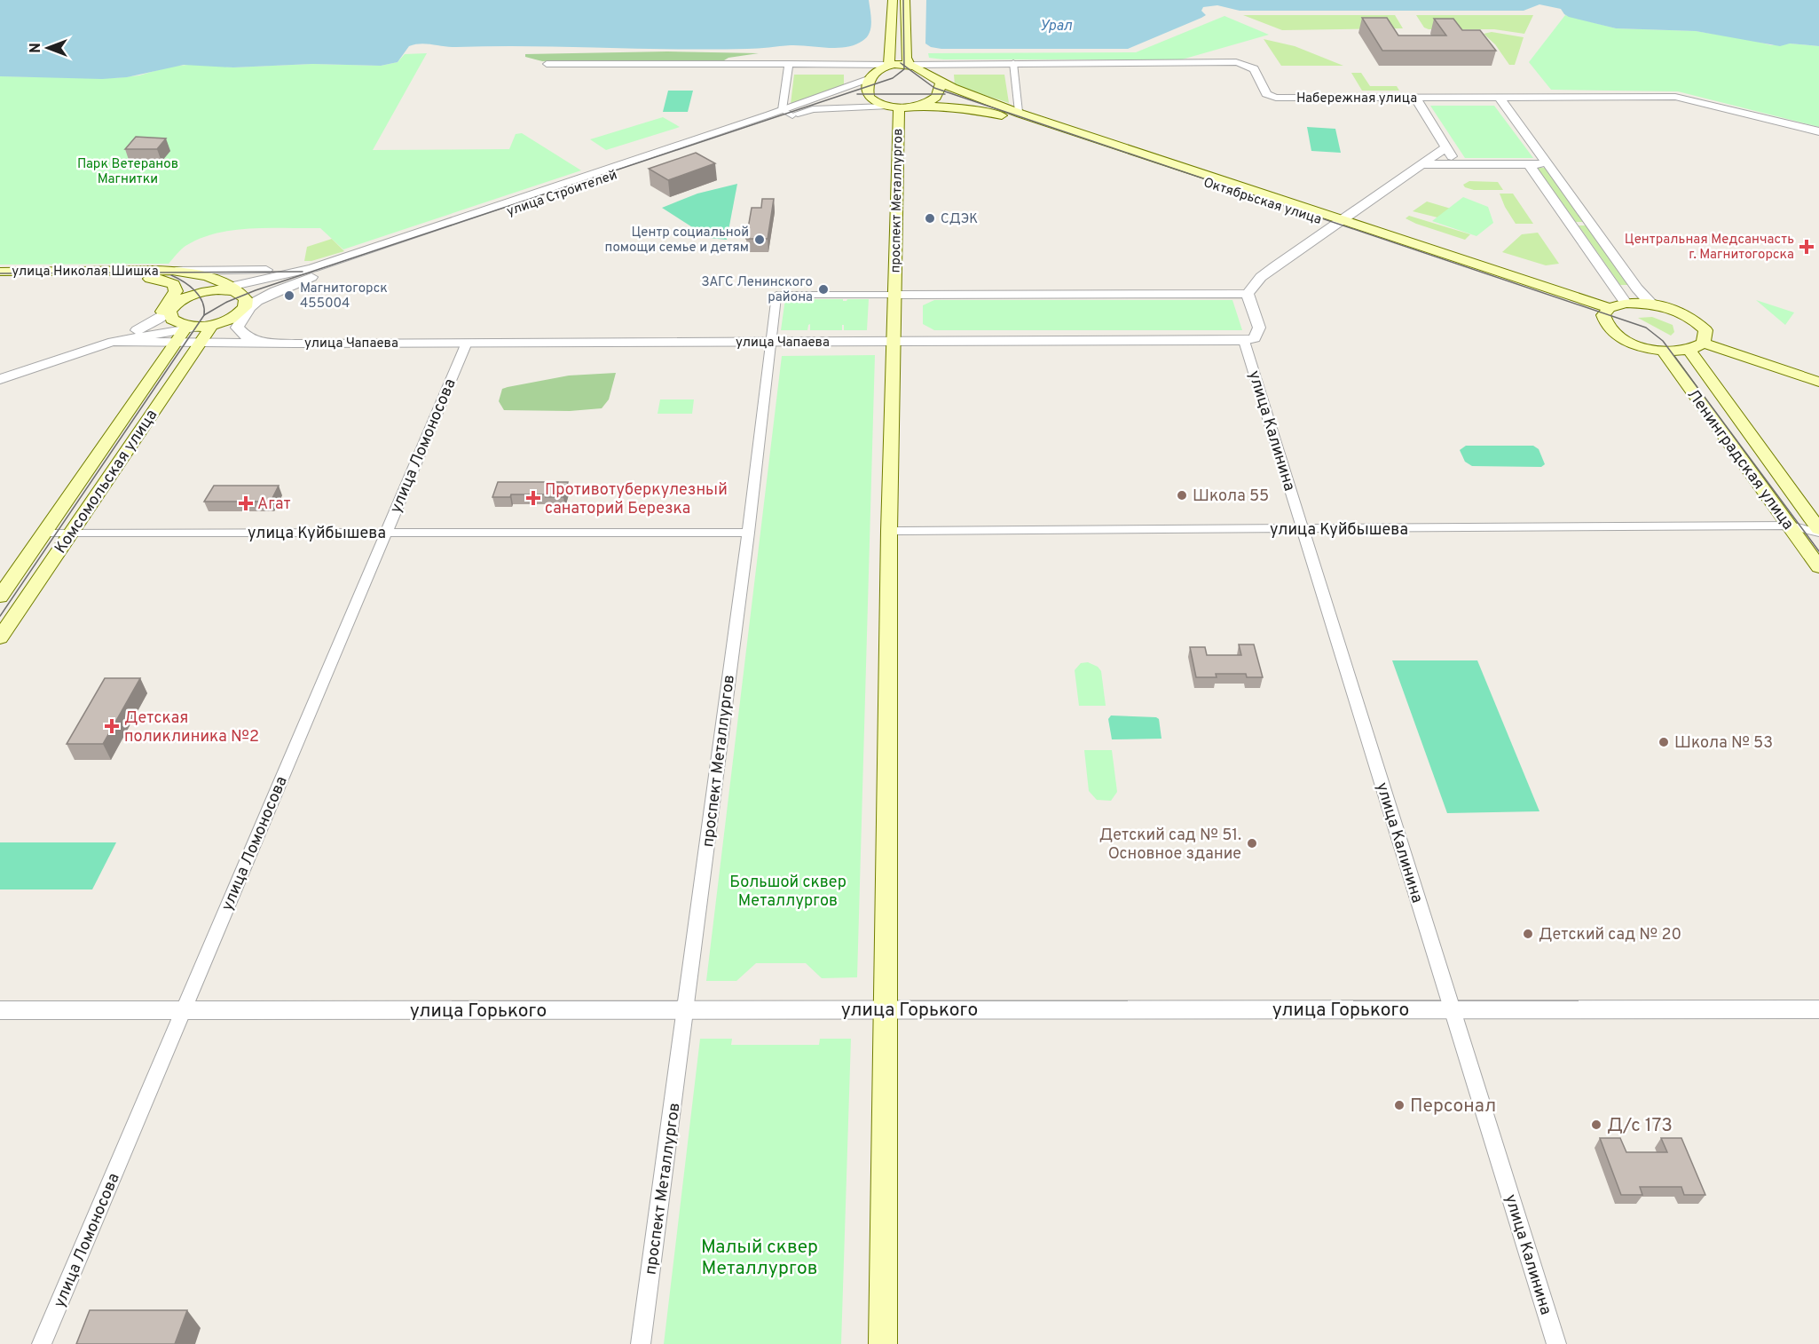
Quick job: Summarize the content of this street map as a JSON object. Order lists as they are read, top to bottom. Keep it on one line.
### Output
{"streets":{"main road":["проспект Металлургов","Октябрьская улица","улица Николая Шишка","Ленинградская улица","Комсомольская улица"],"street":["Набережная улица","улица Строителей","улица Чапаева","улица Калинина","улица Ломоносова","улица Куйбышева","улица Горького"]},"crossings":[["улица Строителей","проспект Металлургов"],["улица Строителей","улица Николая Шишка"],["проспект Металлургов","Октябрьская улица"],["проспект Металлургов","улица Чапаева"],["проспект Металлургов","улица Куйбышева"],["проспект Металлургов","улица Горького"],["улица Чапаева","улица Калинина"],["улица Чапаева","улица Ломоносова"],["улица Чапаева","Комсомольская улица"],["улица Калинина","улица Куйбышева"],["улица Калинина","улица Горького"],["улица Ломоносова","улица Куйбышева"],["улица Ломоносова","улица Горького"],["Ленинградская улица","улица Куйбышева"],["Комсомольская улица","улица Куйбышева"]],"water":["Урал"],"parks":["Парк Ветеранов Магнитки","Большой сквер Металлургов","Малый сквер Металлургов"],"places":{"other":["СДЭК","Центр социальной помощи семье и детям","ЗАГС Ленинского района","Магнитогорск 455004","Школа 55","Школа № 53","Детский сад № 51. Основное здание","Детский сад № 20","Персонал","Д/с 173"],"health":["Центральная Медсанчасть г. Магнитогорска","Противотуберкулезный санаторий Березка","Агат","Детская поликлиника №2"]},"north":"left"}
